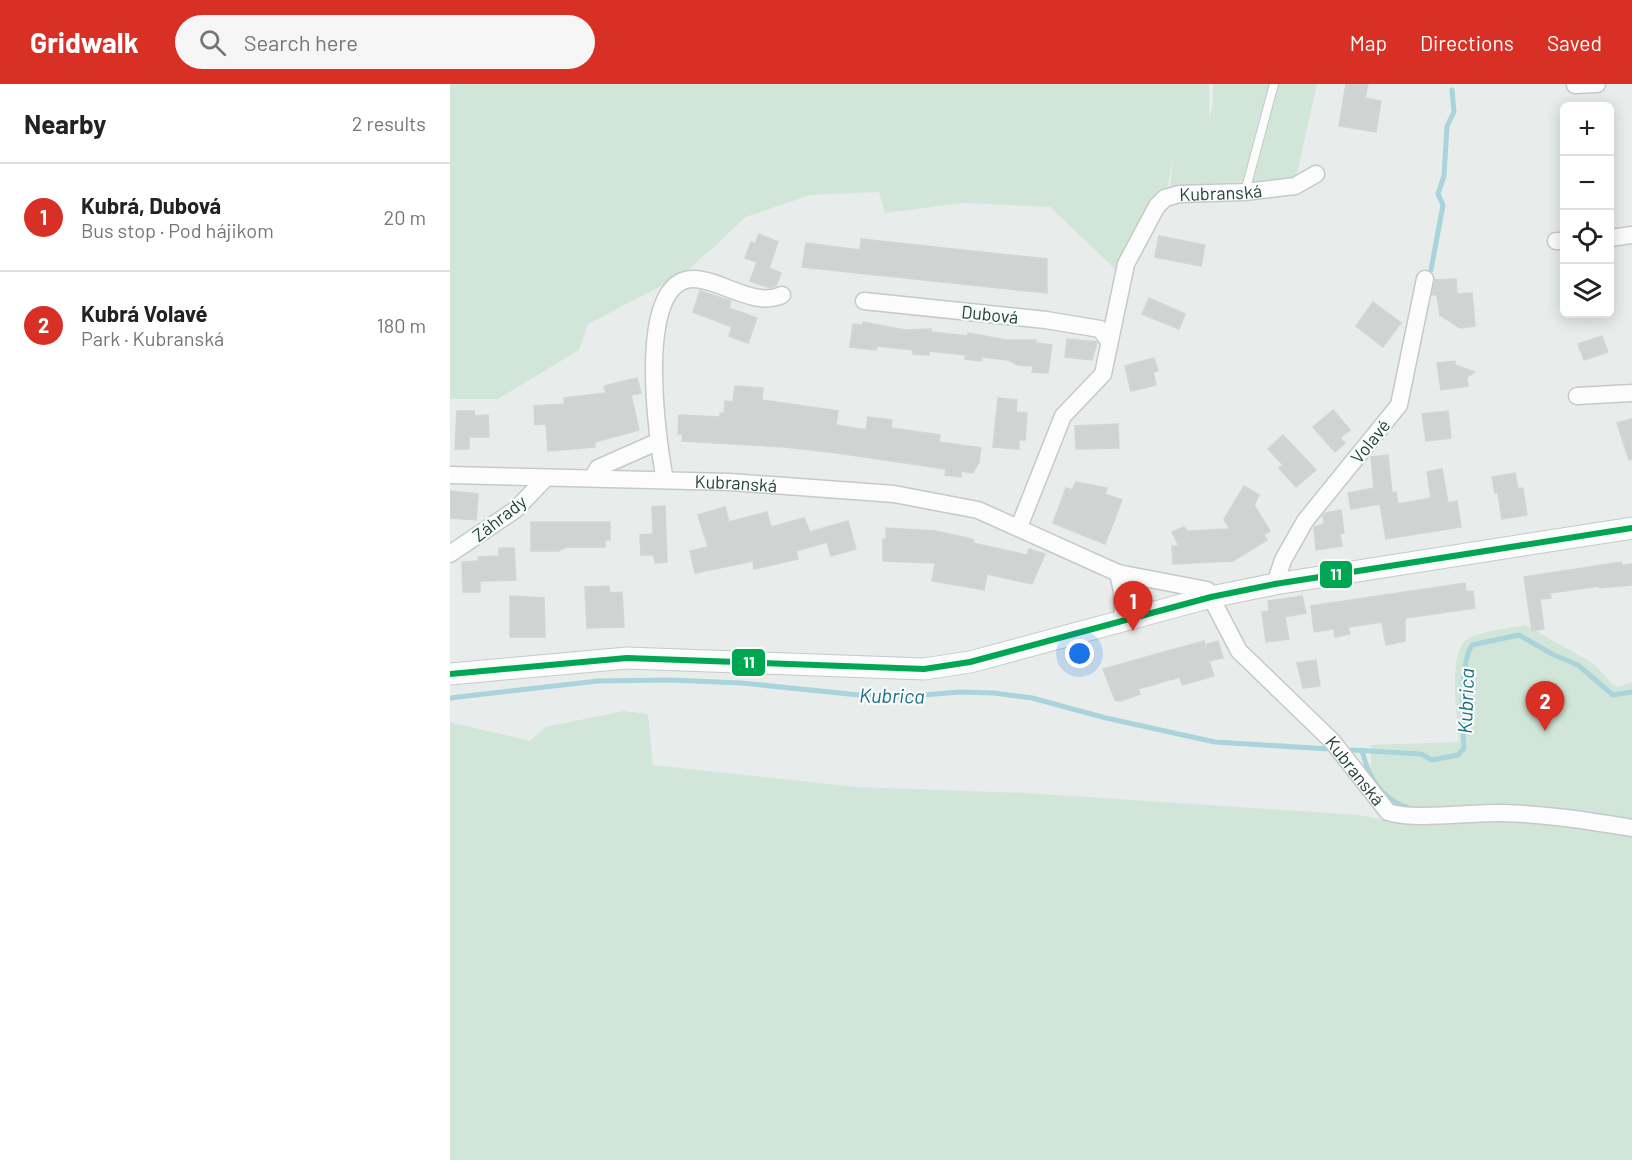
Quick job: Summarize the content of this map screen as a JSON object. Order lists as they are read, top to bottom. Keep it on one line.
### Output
{"streets":{"street":["Kubranská","Dubová","Volavé","Záhrady"]},"crossings":[["Kubranská","Dubová"],["Kubranská","Záhrady"]],"water":["Kubrica"],"lines":["transit line 11"],"page":{"header":"Gridwalk","search":"Search here","nav":["Map","Directions","Saved"],"heading":["Nearby","2 results"],"map_buttons":["+","−"],"list":[{"mark":"1","name":"Kubrá, Dubová","note":"Bus stop · Pod hájikom","value":"20 m"},{"mark":"2","name":"Kubrá Volavé","note":"Park · Kubranská","value":"180 m"}],"pins":["1","2"]}}
